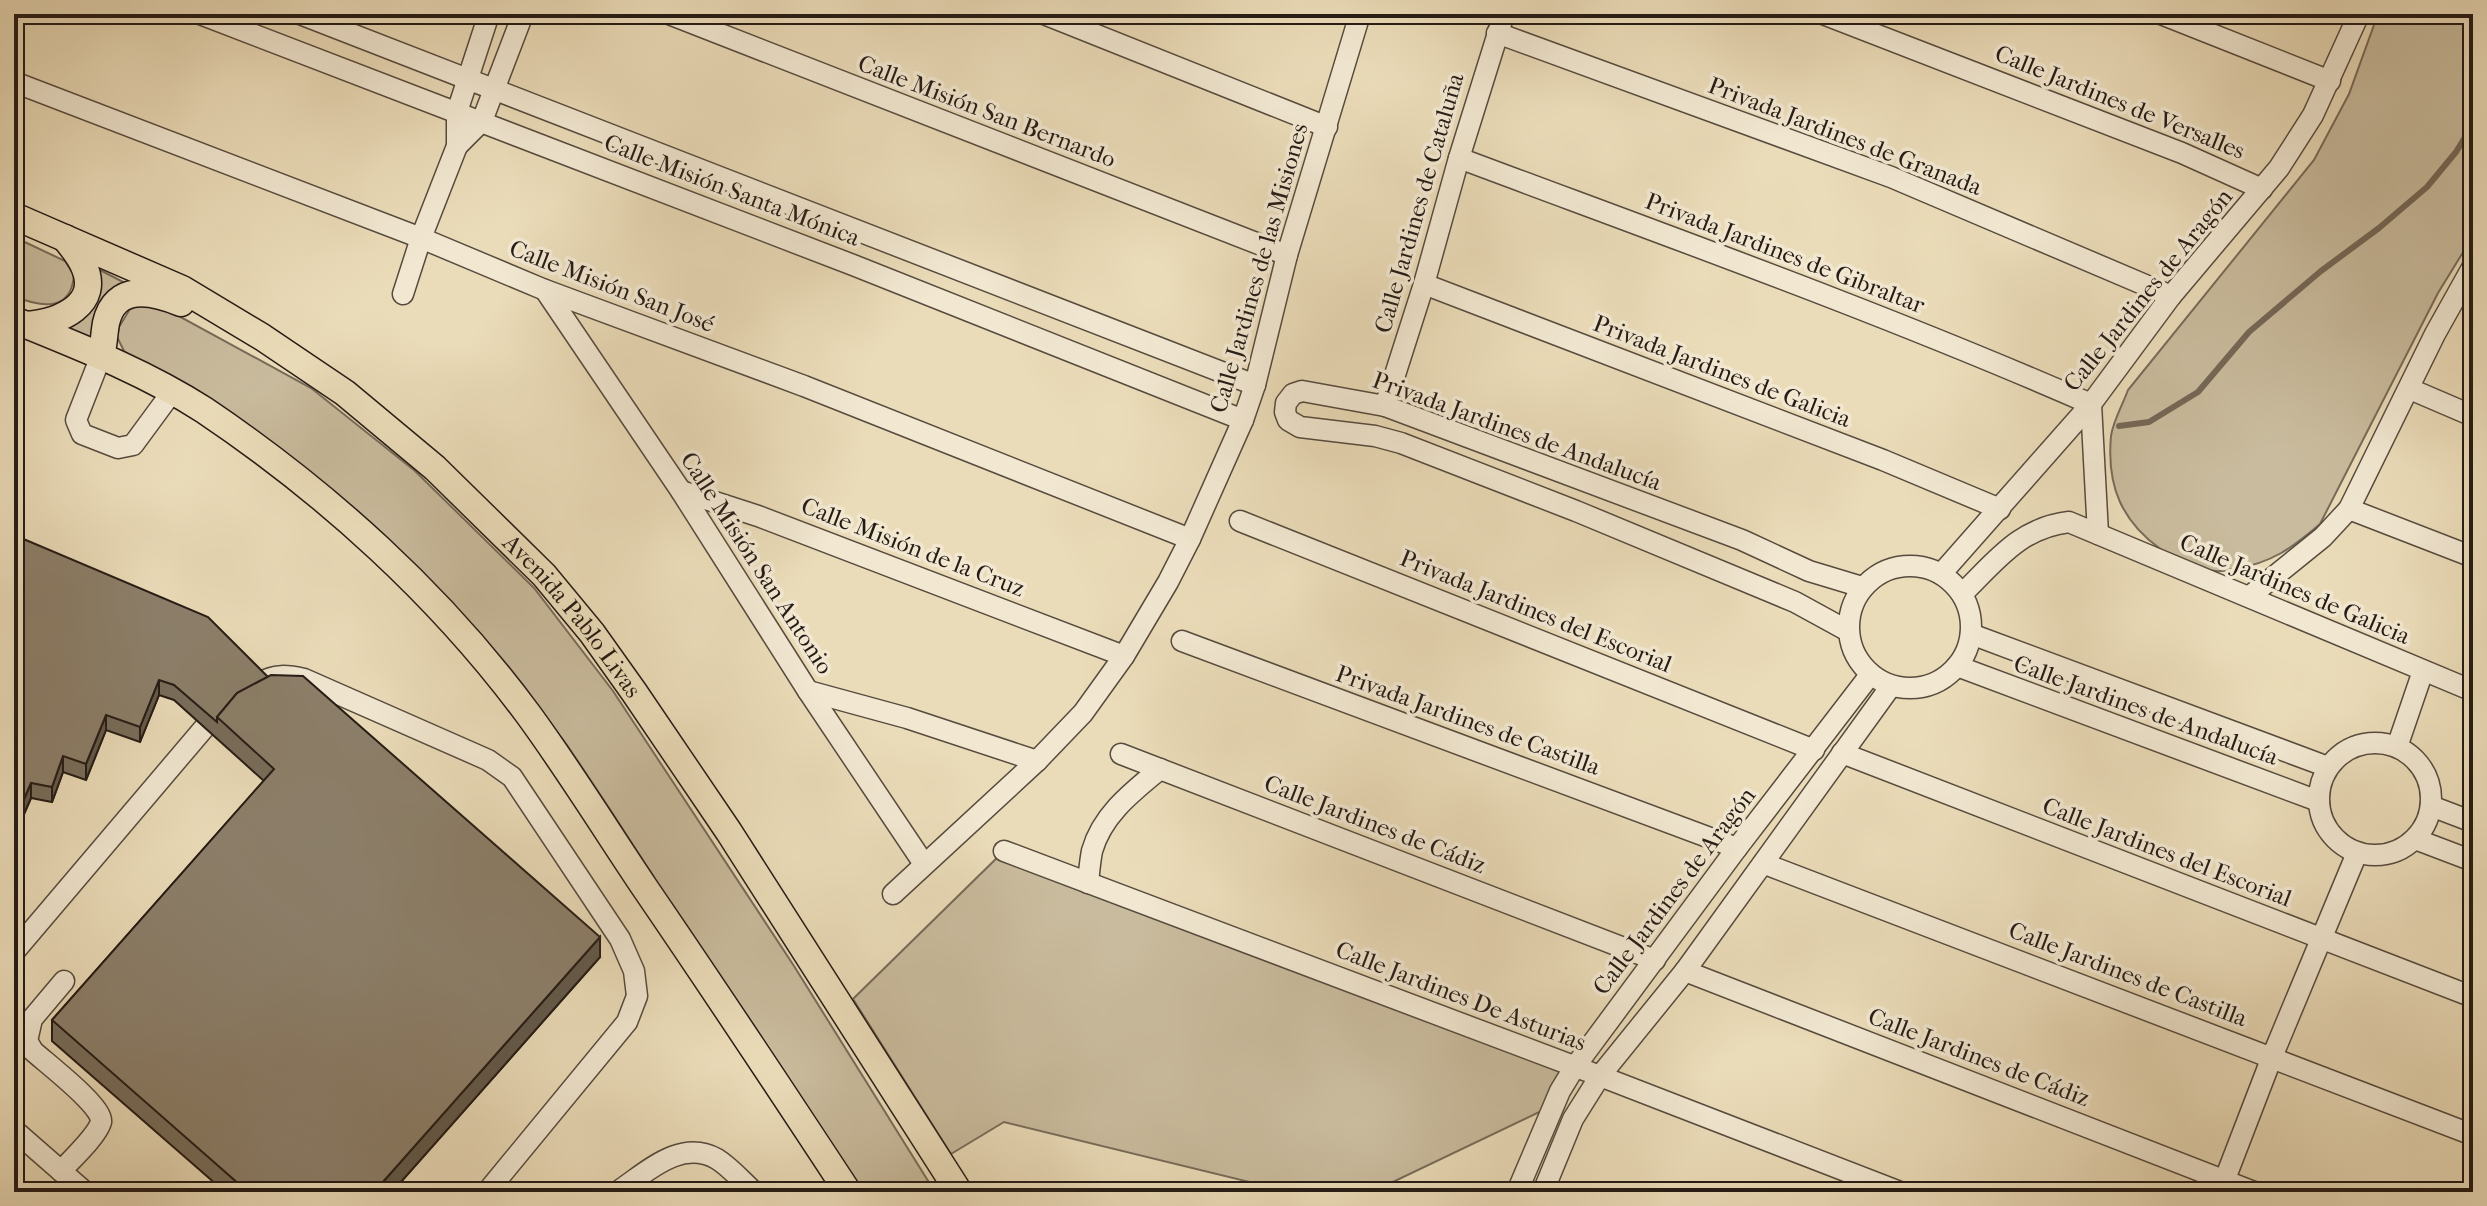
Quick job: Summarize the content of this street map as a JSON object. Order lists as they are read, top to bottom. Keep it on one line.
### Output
{"streets":{"main road":["Avenida Pablo Livas"],"street":["Calle Jardines de Versalles","Calle Misión San Bernardo","Privada Jardines de Granada","Calle Misión Santa Mónica","Calle Jardines de Cataluña","Privada Jardines de Gibraltar","Calle Jardines de las Misiones","Calle Misión San José","Calle Jardines de Aragón","Privada Jardines de Galicia","Privada Jardines de Andalucía","Calle Misión de la Cruz","Calle Misión San Antonio","Calle Jardines de Galicia","Privada Jardines del Escorial","Calle Jardines de Andalucía","Privada Jardines de Castilla","Calle Jardines de Cádiz","Calle Jardines del Escorial","Calle Jardines de Castilla","Calle Jardines De Asturias"]},"crossings":[["Calle Jardines de Versalles","Calle Jardines de Aragón"],["Calle Misión San Bernardo","Calle Jardines de las Misiones"],["Privada Jardines de Granada","Calle Jardines de Cataluña"],["Privada Jardines de Granada","Calle Jardines de Aragón"],["Calle Misión Santa Mónica","Calle Jardines de las Misiones"],["Calle Jardines de Cataluña","Privada Jardines de Gibraltar"],["Calle Jardines de Cataluña","Privada Jardines de Galicia"],["Calle Jardines de Cataluña","Privada Jardines de Andalucía"],["Privada Jardines de Gibraltar","Calle Jardines de Aragón"],["Calle Jardines de las Misiones","Calle Misión San José"],["Calle Jardines de las Misiones","Calle Misión de la Cruz"],["Calle Jardines de las Misiones","Calle Misión San Antonio"],["Calle Misión San José","Calle Misión San Antonio"],["Calle Jardines de Aragón","Privada Jardines de Galicia"],["Calle Jardines de Aragón","Privada Jardines de Andalucía"],["Calle Jardines de Aragón","Calle Jardines de Galicia"],["Calle Jardines de Aragón","Privada Jardines del Escorial"],["Calle Jardines de Aragón","Calle Jardines de Andalucía"],["Calle Jardines de Aragón","Privada Jardines de Castilla"],["Calle Jardines de Aragón","Calle Jardines de Cádiz"],["Calle Jardines de Aragón","Calle Jardines De Asturias"],["Privada Jardines de Andalucía","Calle Jardines de Galicia"],["Privada Jardines de Andalucía","Calle Jardines de Andalucía"],["Calle Misión de la Cruz","Calle Misión San Antonio"],["Calle Jardines de Galicia","Calle Jardines de Andalucía"]]}
